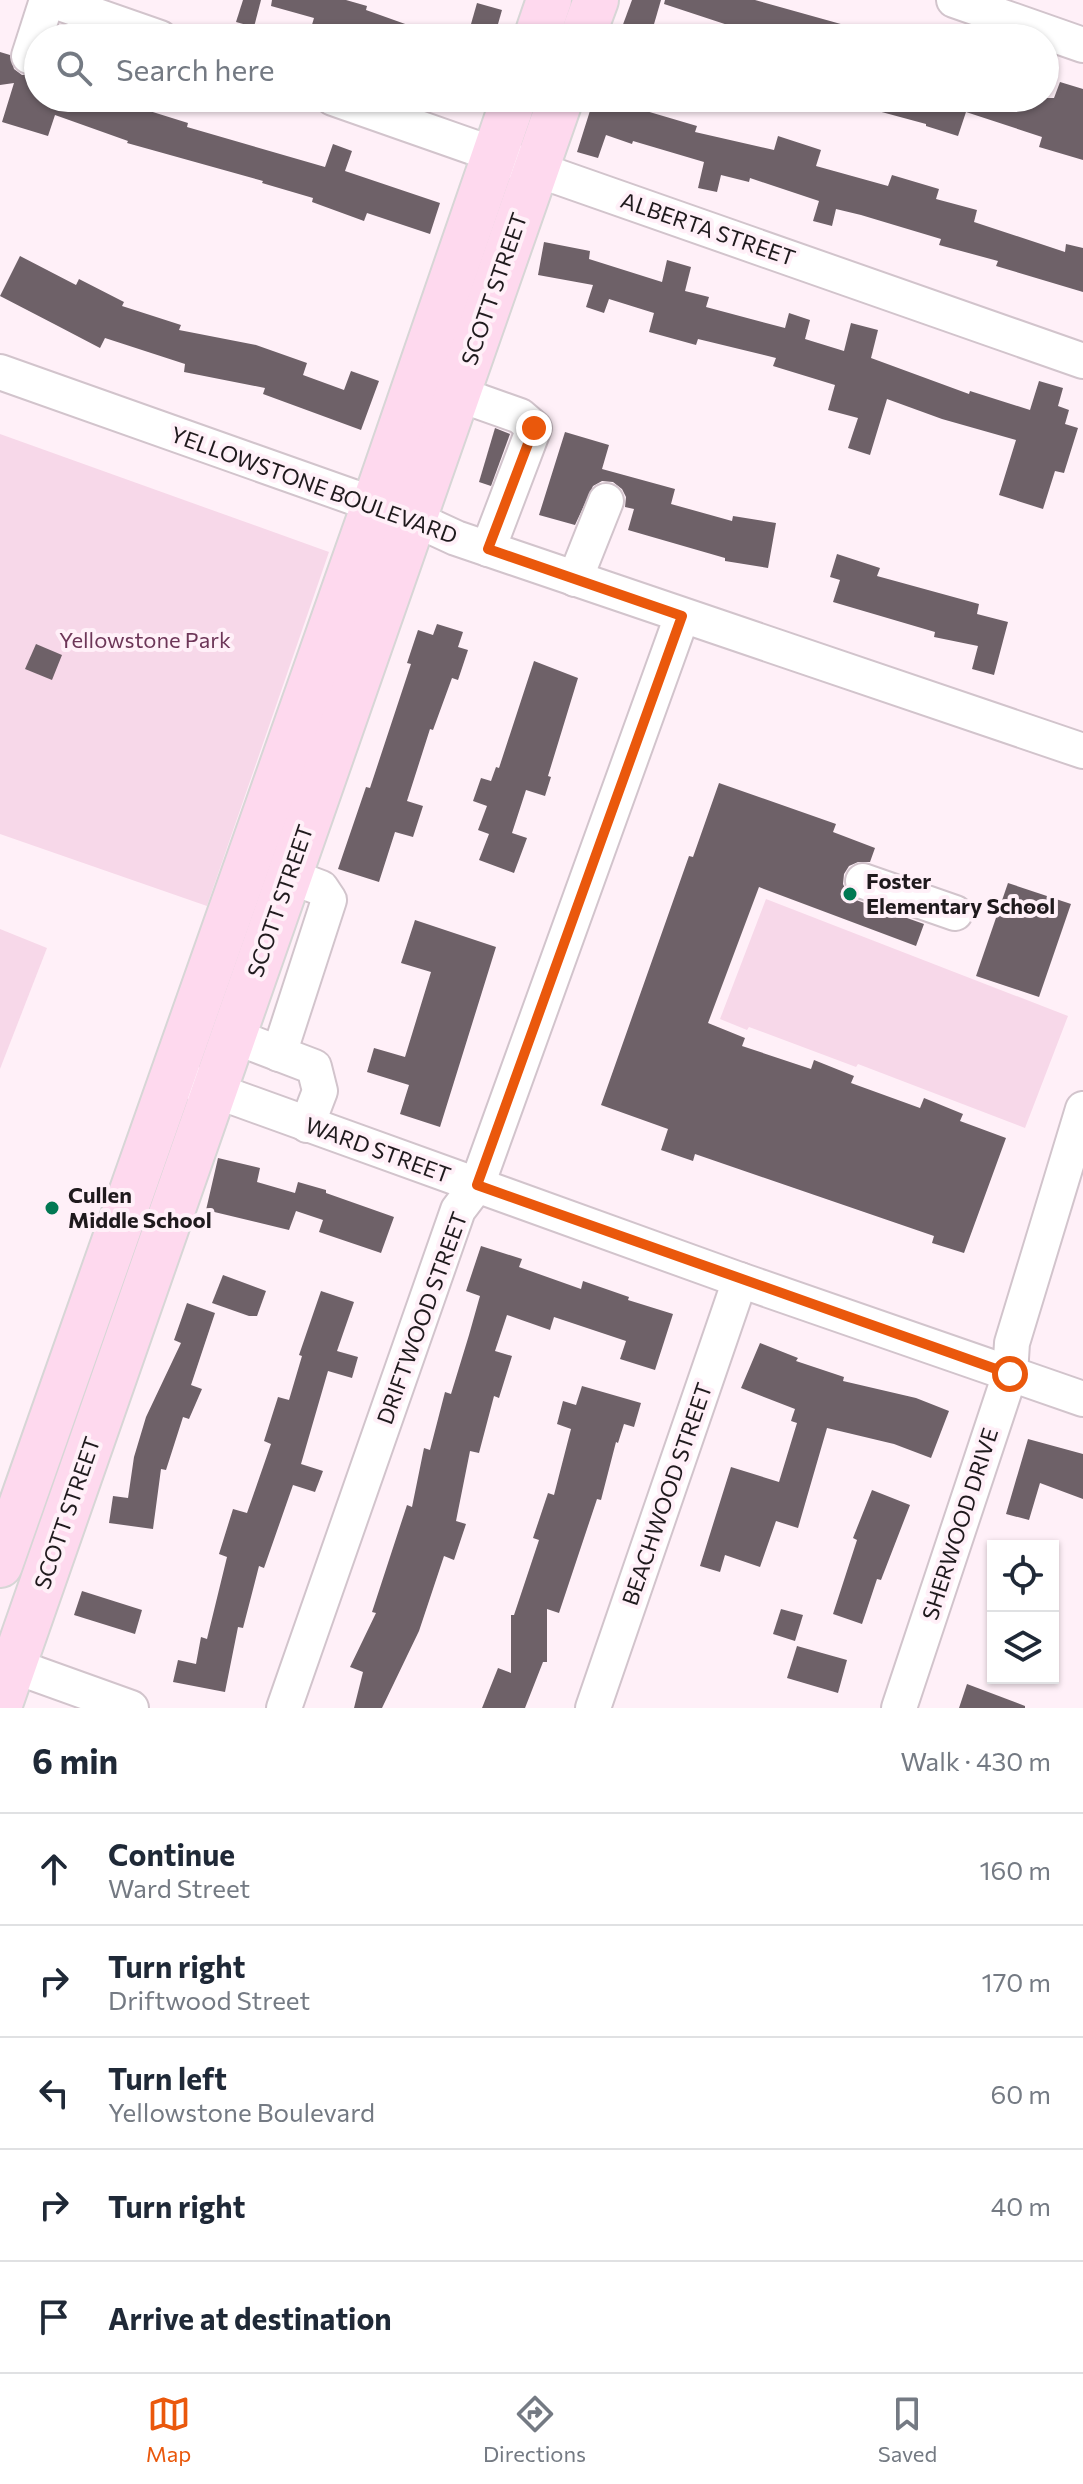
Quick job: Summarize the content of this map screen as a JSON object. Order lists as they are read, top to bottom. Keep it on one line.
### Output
{"streets":{"main road":["SCOTT STREET"],"street":["ALBERTA STREET","YELLOWSTONE BOULEVARD","WARD STREET","DRIFTWOOD STREET","BEACHWOOD STREET","SHERWOOD DRIVE"]},"crossings":[["ALBERTA STREET","SCOTT STREET"],["SCOTT STREET","YELLOWSTONE BOULEVARD"],["SCOTT STREET","WARD STREET"],["YELLOWSTONE BOULEVARD","DRIFTWOOD STREET"],["WARD STREET","DRIFTWOOD STREET"],["WARD STREET","BEACHWOOD STREET"],["WARD STREET","SHERWOOD DRIVE"]],"parks":["Yellowstone Park"],"places":["Foster Elementary School","Cullen Middle School"],"page":{"search":"Search here","heading":["6 min","Walk · 430 m"],"list":[["Continue","Ward Street","160 m"],["Turn right","Driftwood Street","170 m"],["Turn left","Yellowstone Boulevard","60 m"],["Turn right","40 m"],"Arrive at destination"],"nav":["Map","Directions","Saved"]}}
